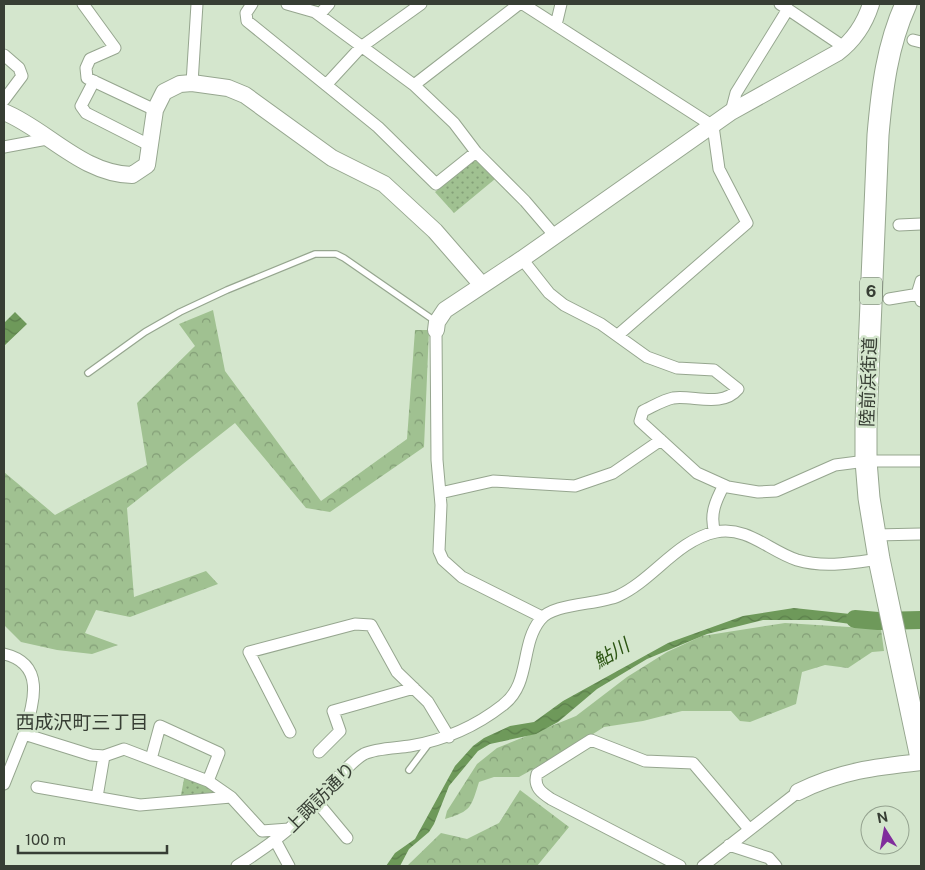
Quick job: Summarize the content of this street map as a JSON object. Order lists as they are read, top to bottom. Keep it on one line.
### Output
{"streets":{"highway":["6","陸前浜街道"],"street":["上諏訪通り"]},"districts":["西成沢町三丁目"],"water":["鮎川"],"scale_bar":"100 m","north":"top"}
